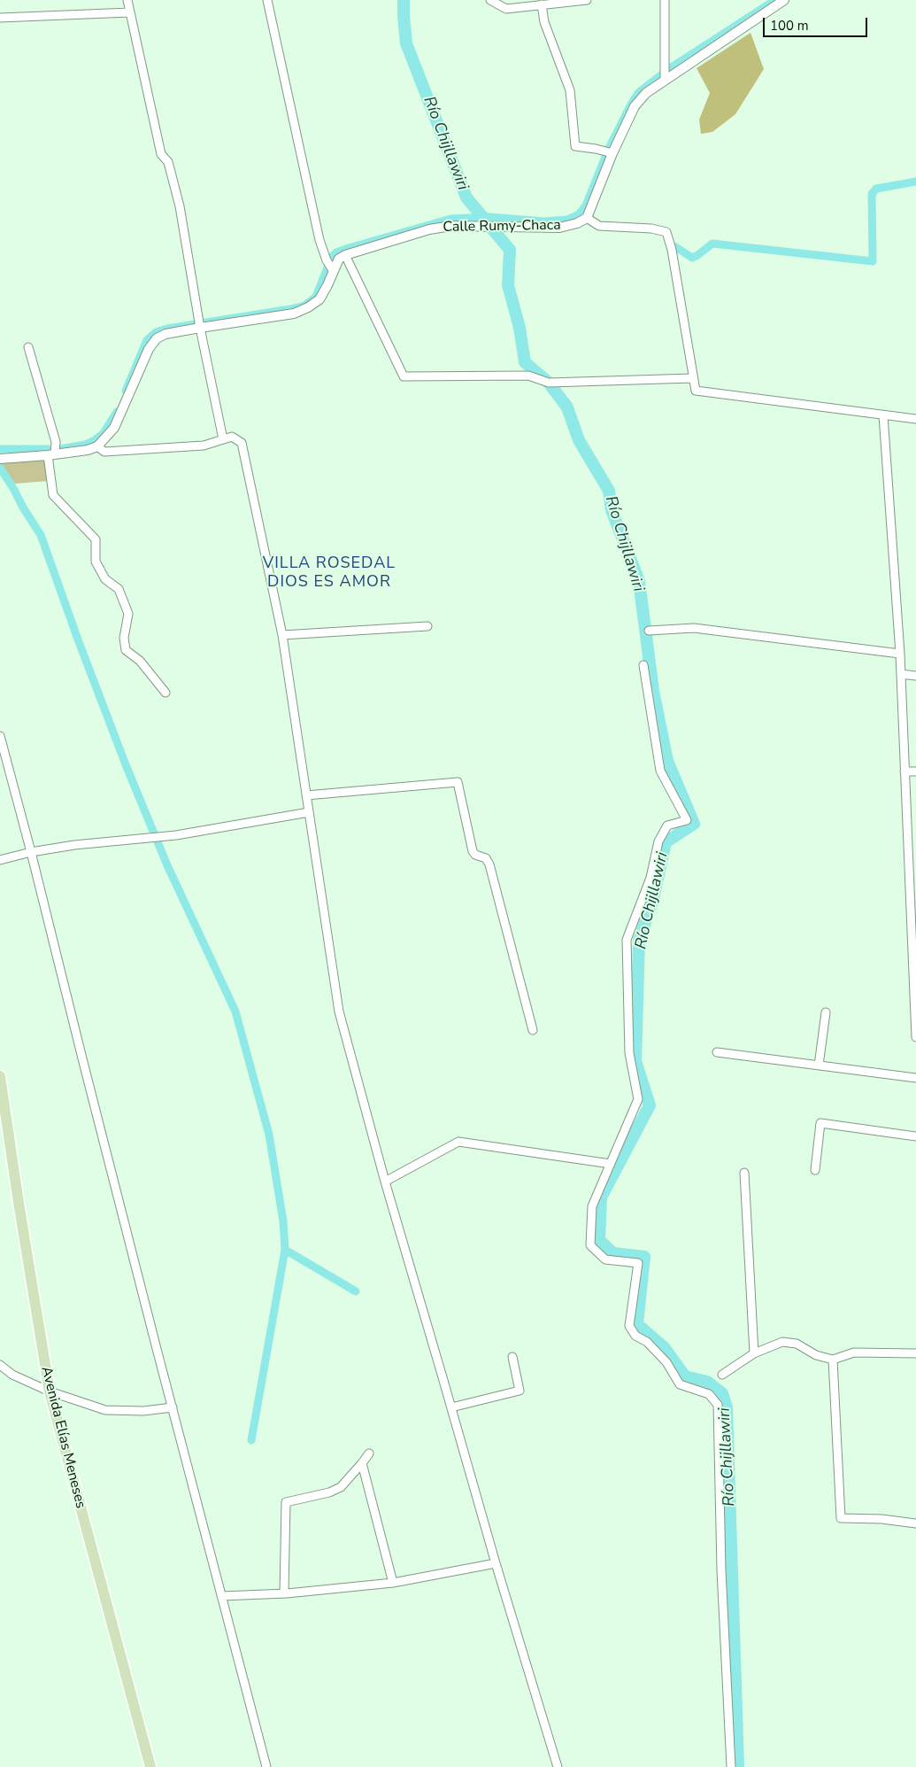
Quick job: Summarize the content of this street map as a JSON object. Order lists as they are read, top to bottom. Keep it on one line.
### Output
{"streets":{"main road":["Avenida Elías Meneses"],"street":["Calle Rumy-Chaca"]},"districts":["VILLA ROSEDAL DIOS ES AMOR"],"water":["Río Chijllawiri"],"scale_bar":"100 m"}
